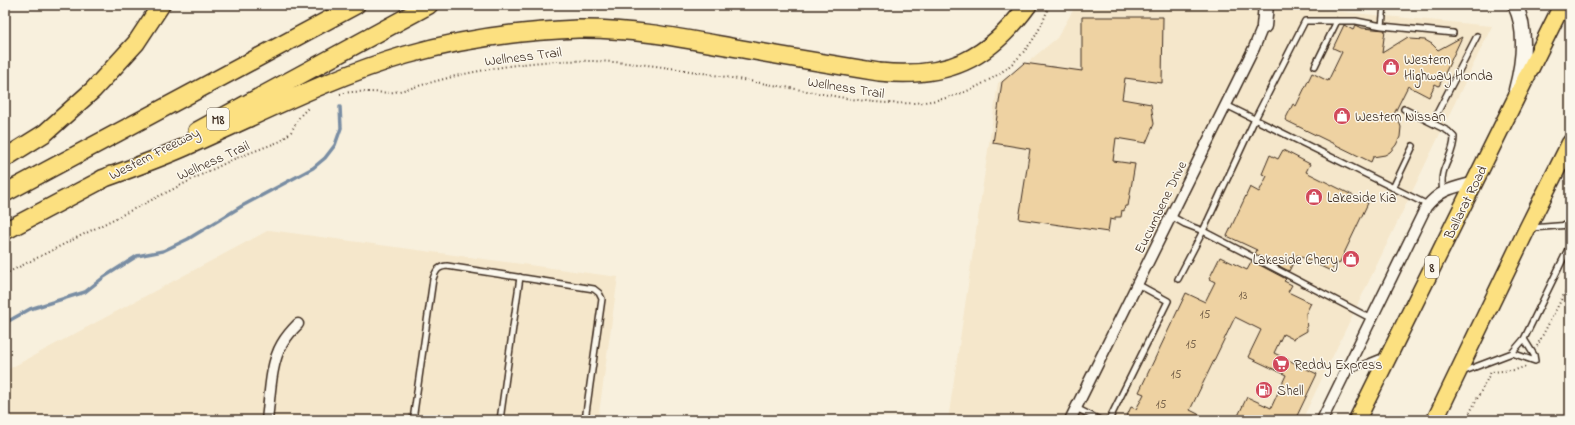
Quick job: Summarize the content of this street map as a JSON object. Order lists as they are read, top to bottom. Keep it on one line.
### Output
{"streets":{"highway":["M8","Western Freeway","Ballarat Road","8"],"street":["Eucumbene Drive"],"path":["Wellness Trail"]},"places":{"shop":["Western Highway Honda","Western Nissan","Lakeside Kia","Lakeside Chery"],"supermarket":["Reddy Express"],"fuel station":["Shell"]},"house_numbers":["13","15","15","15","15"]}
